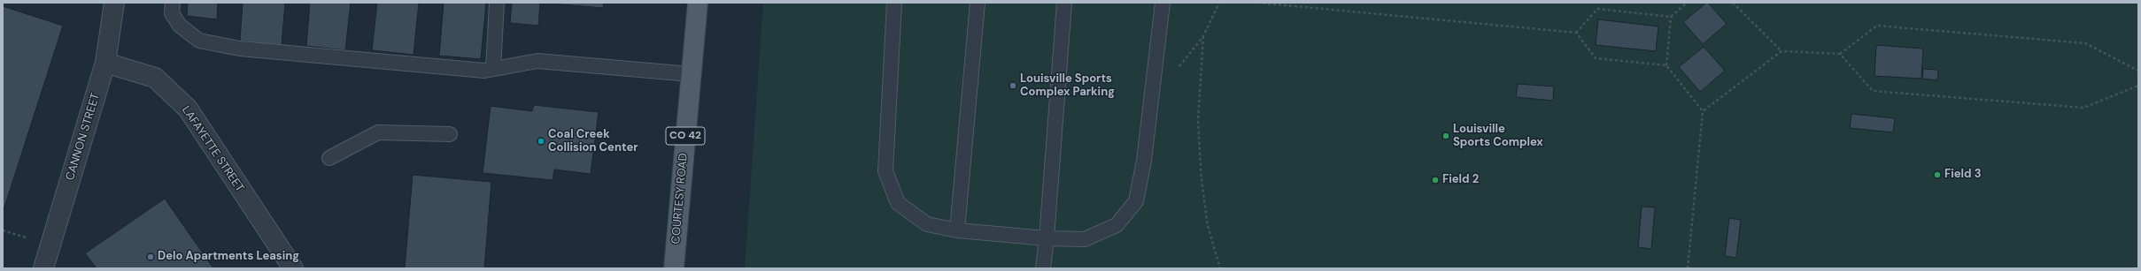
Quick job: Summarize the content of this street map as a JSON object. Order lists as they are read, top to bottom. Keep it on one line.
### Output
{"streets":{"main road":["CO 42","COURTESY ROAD"],"street":["CANNON STREET","LAFAYETTE STREET"]},"crossings":[["CANNON STREET","LAFAYETTE STREET"]],"places":["Louisville Sports Complex Parking","Louisville Sports Complex","Coal Creek Collision Center","Field 3","Field 2","Delo Apartments Leasing"]}
